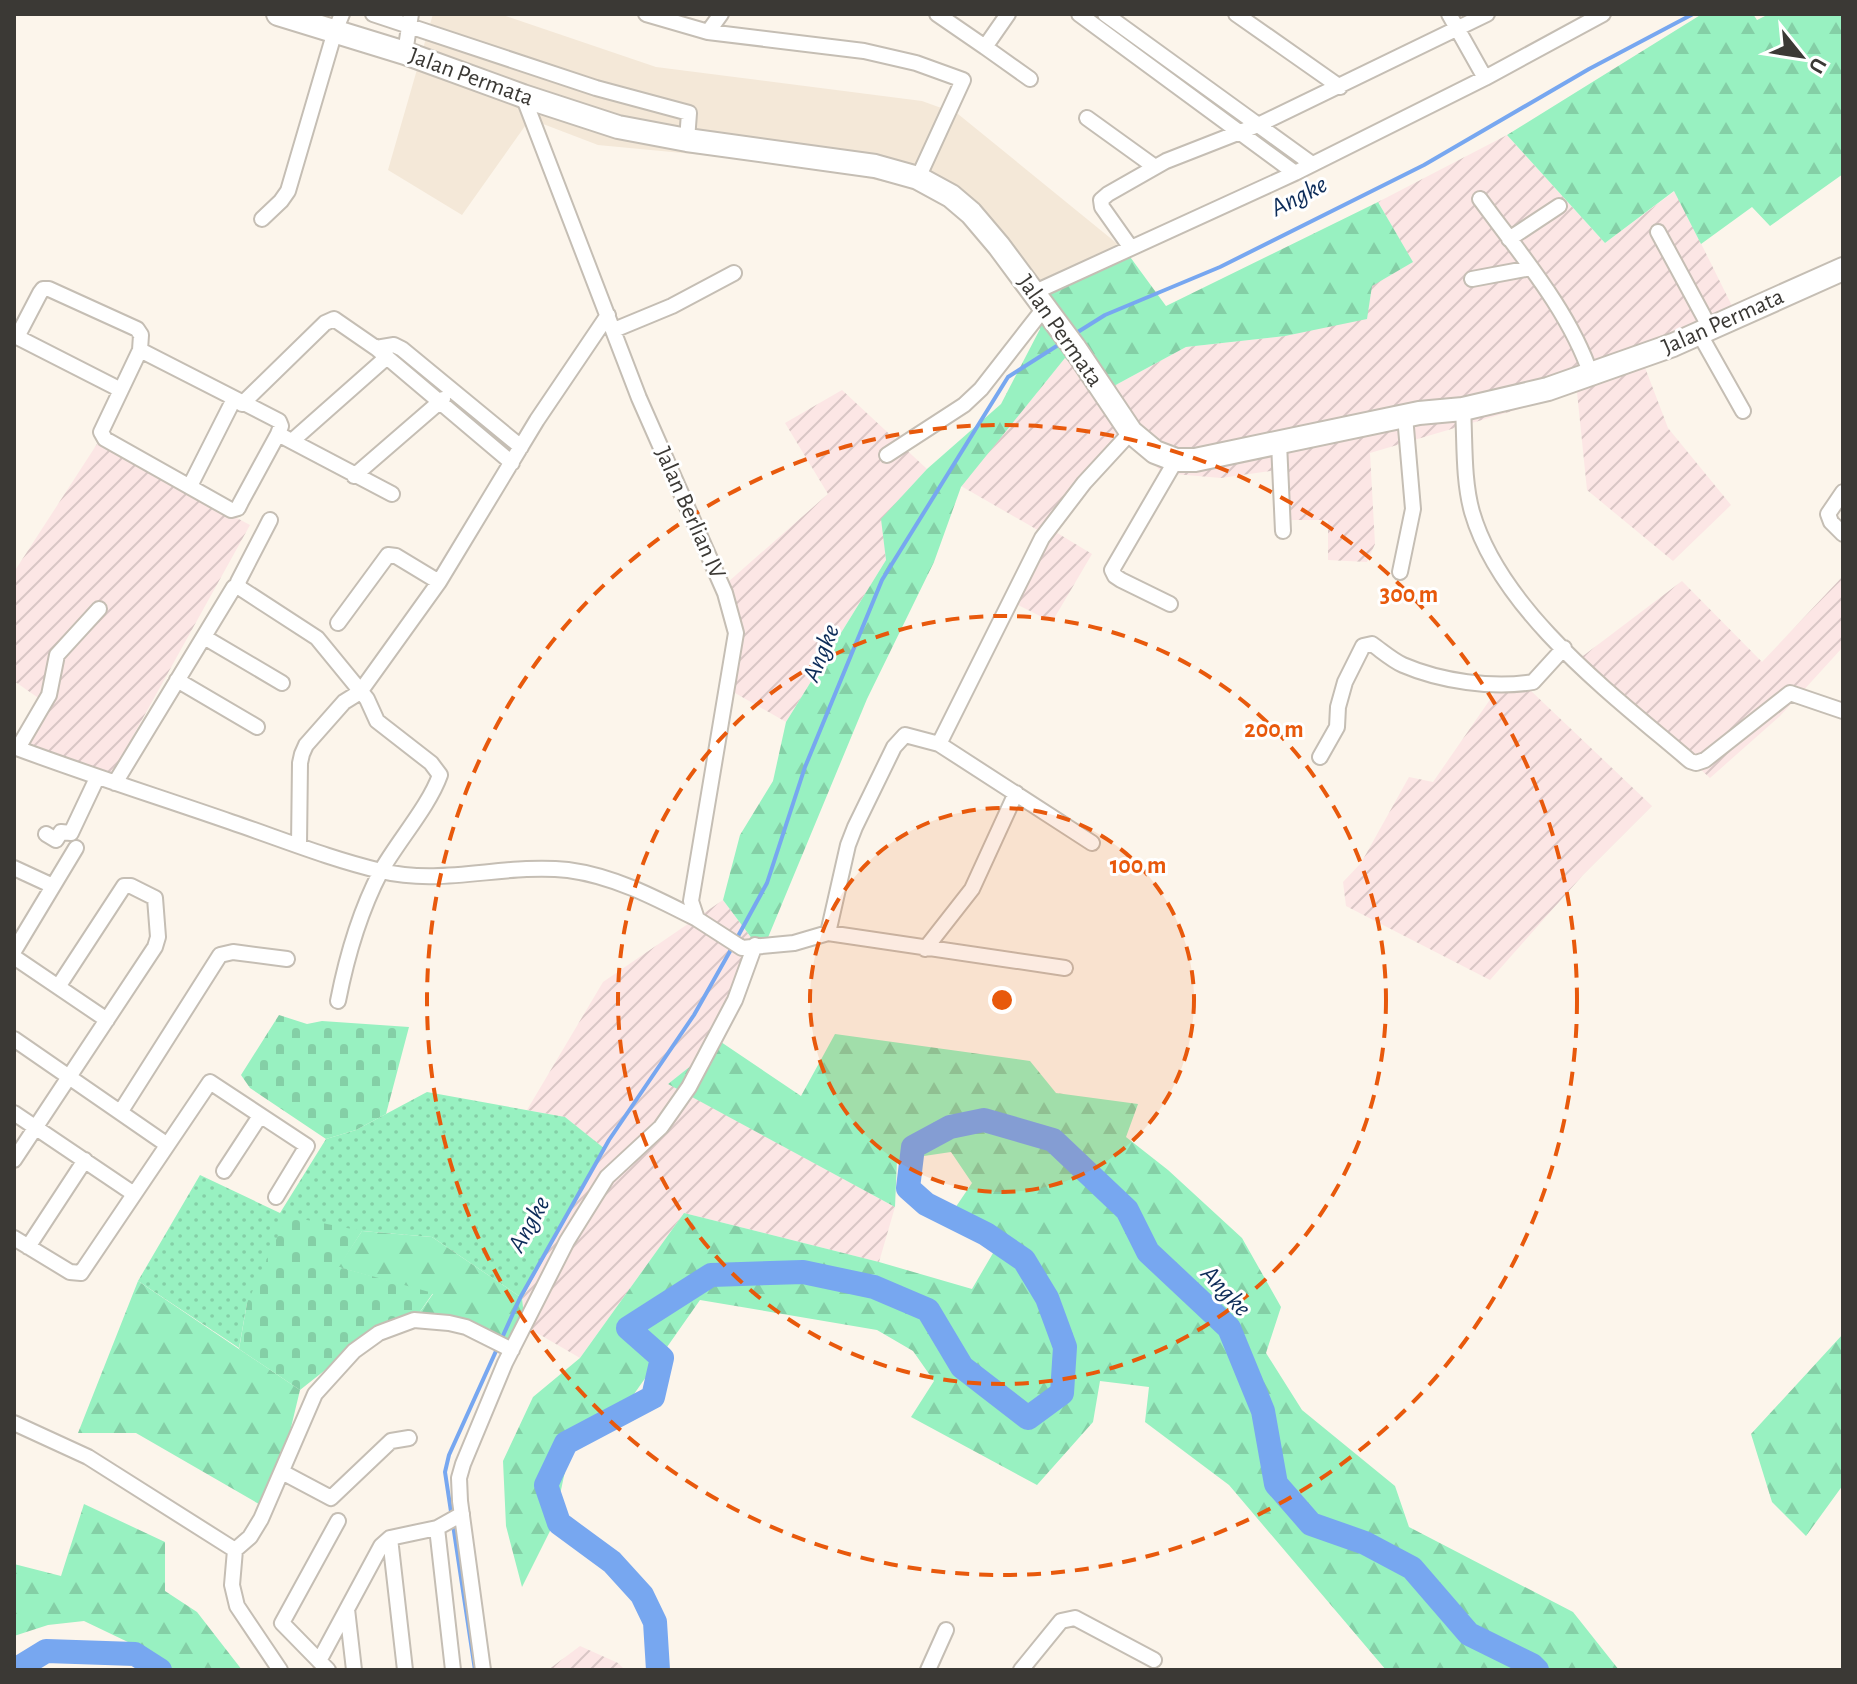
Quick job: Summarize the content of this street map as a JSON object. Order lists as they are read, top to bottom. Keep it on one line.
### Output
{"streets":{"main road":["Jalan Permata"],"street":["Jalan Berlian IV"]},"crossings":[["Jalan Permata","Jalan Berlian IV"]],"water":["Angke"],"north":"bottom right","rings":["300 m","200 m","100 m"]}
